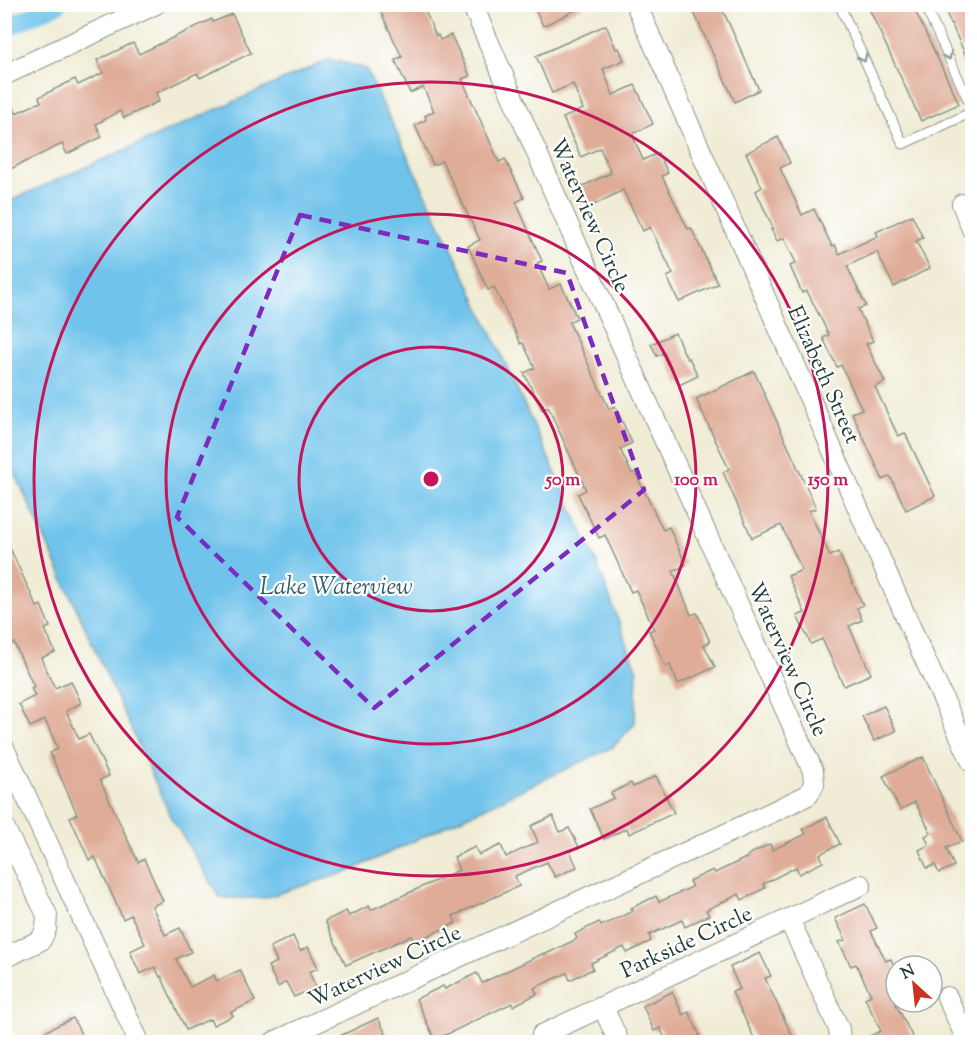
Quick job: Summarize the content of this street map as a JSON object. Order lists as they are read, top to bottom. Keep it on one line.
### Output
{"streets":{"street":["Waterview Circle","Elizabeth Street","Parkside Circle"]},"water":["Lake Waterview"],"north":"top left","rings":["50 m","100 m","150 m"]}
